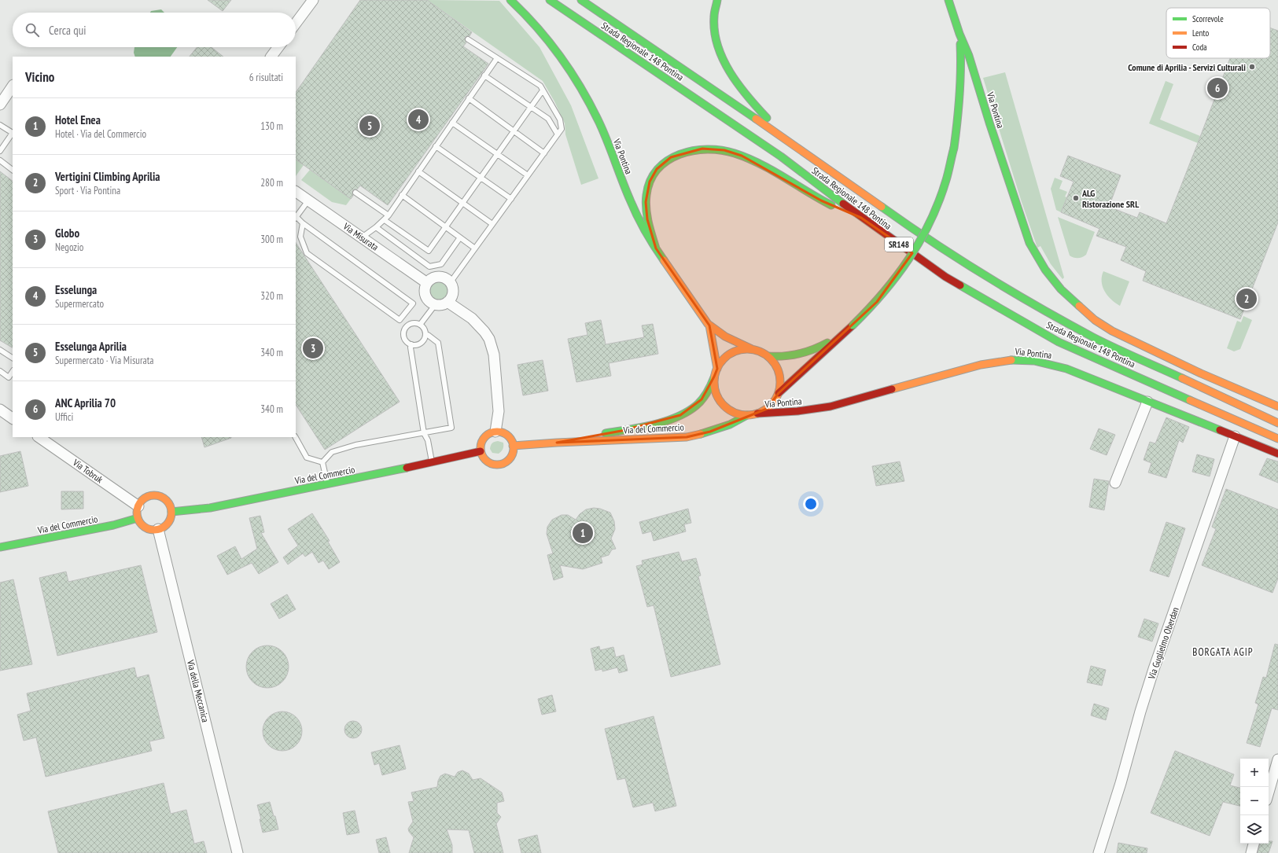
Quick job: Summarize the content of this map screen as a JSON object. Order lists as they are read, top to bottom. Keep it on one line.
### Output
{"streets":{"main road":["Strada Regionale 148 Pontina","Via Pontina","SR148","Via del Commercio"],"street":["Via Misurata","Via Tobruk","Via Guglielmo Oberdan","Via della Meccanica"]},"crossings":[["Via Pontina","Via del Commercio"],["Via Pontina","Via Guglielmo Oberdan"],["Via del Commercio","Via Tobruk"],["Via del Commercio","Via della Meccanica"],["Via Tobruk","Via della Meccanica"]],"districts":["BORGATA AGIP"],"places":["Comune di Aprilia - Servizi Culturali","ALG Ristorazione SRL"],"legend":["Scorrevole","Lento","Coda"],"page":{"search":"Cerca qui","heading":["Vicino","6 risultati"],"pins":["6","4","5","2","3","1"],"list":[{"mark":"1","name":"Hotel Enea","note":"Hotel · Via del Commercio","value":"130 m"},{"mark":"2","name":"Vertigini Climbing Aprilia","note":"Sport · Via Pontina","value":"280 m"},{"mark":"3","name":"Globo","note":"Negozio","value":"300 m"},{"mark":"4","name":"Esselunga","note":"Supermercato","value":"320 m"},{"mark":"5","name":"Esselunga Aprilia","note":"Supermercato · Via Misurata","value":"340 m"},{"mark":"6","name":"ANC Aprilia 70","note":"Uffici","value":"340 m"}],"map_buttons":["+","−"]}}
